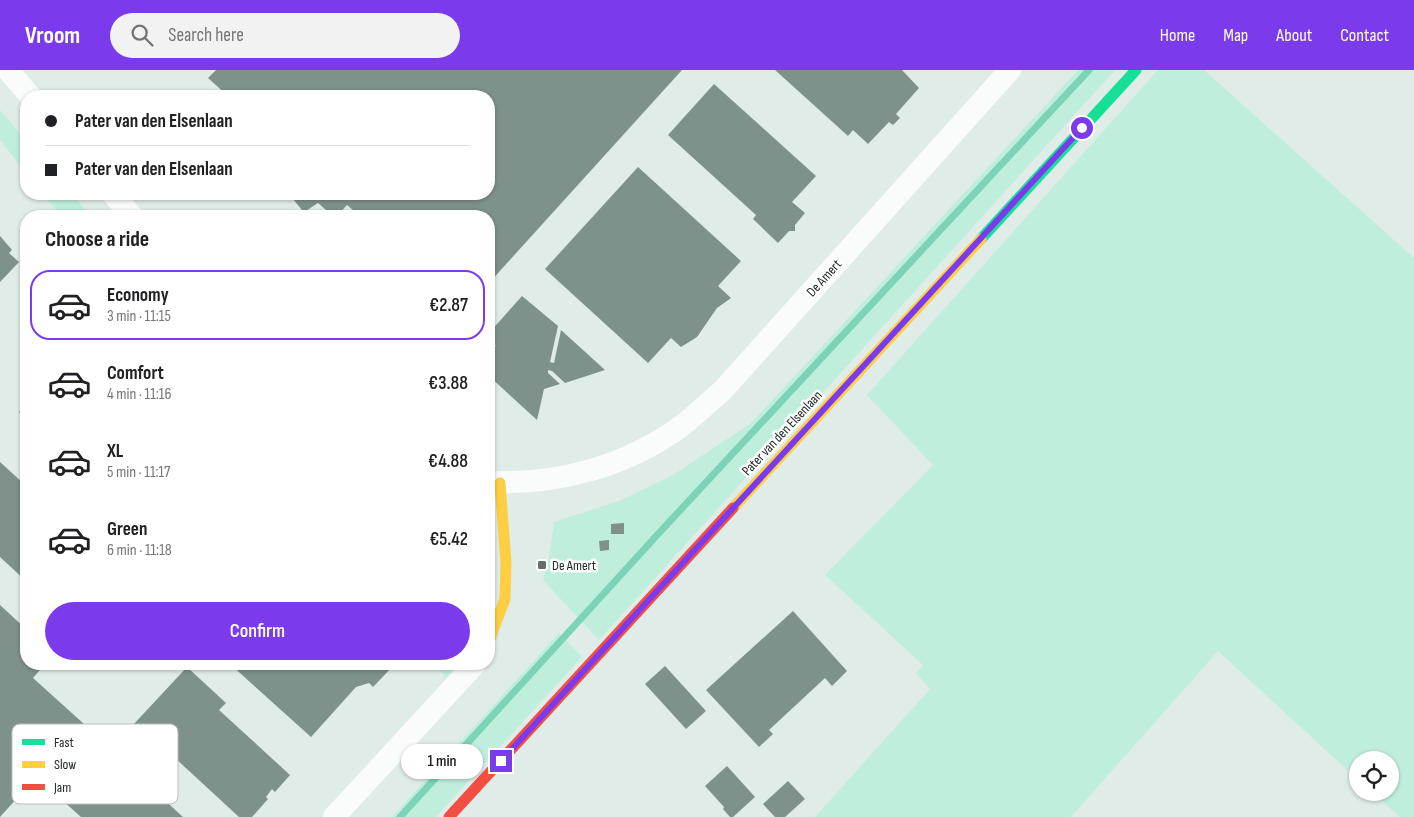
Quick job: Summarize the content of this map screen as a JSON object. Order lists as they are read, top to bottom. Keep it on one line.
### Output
{"streets":{"street":["De Amert","Pater van den Elsenlaan"]},"places":{"transit":["De Amert"]},"legend":["Fast","Slow","Jam"],"page":{"header":"Vroom","search":"Search here","nav":["Home","Map","About","Contact"],"banner":["Pater van den Elsenlaan","Pater van den Elsenlaan"],"heading":"Choose a ride","list":[{"name":"Economy","note":"3 min · 11:15","value":"€2.87"},{"name":"Comfort","note":"4 min · 11:16","value":"€3.88"},{"name":"XL","note":"5 min · 11:17","value":"€4.88"},{"name":"Green","note":"6 min · 11:18","value":"€5.42"}],"buttons":"Confirm","bubble":"1 min"}}
